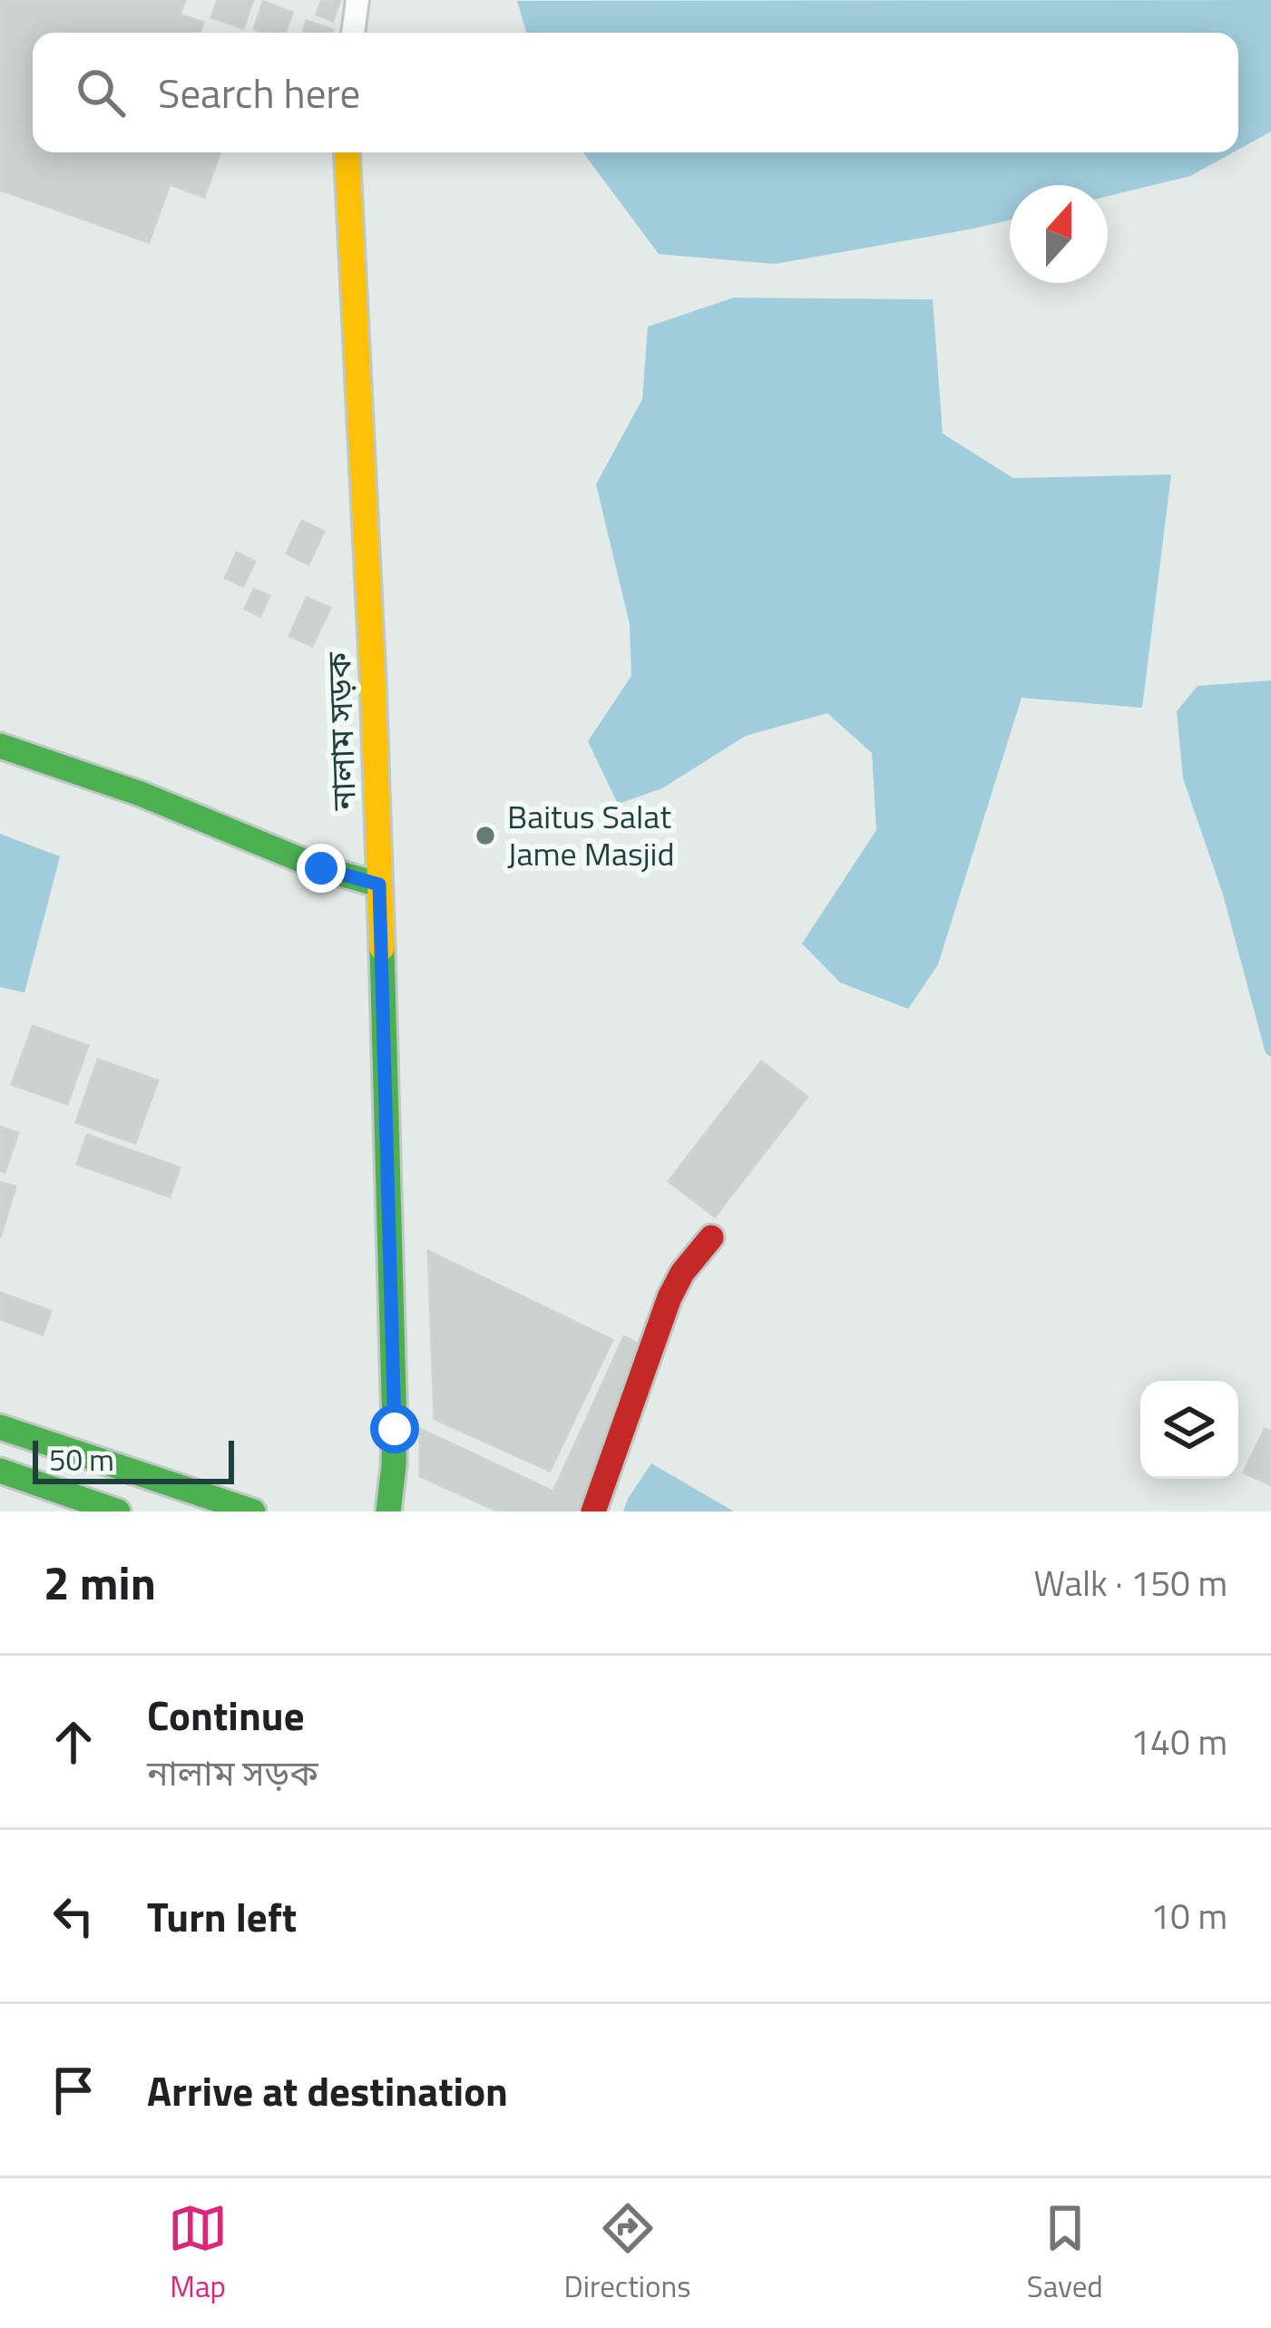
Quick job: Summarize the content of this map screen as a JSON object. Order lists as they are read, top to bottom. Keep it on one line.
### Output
{"streets":{"main road":["নালাম সড়ক"]},"places":["Baitus Salat Jame Masjid"],"scale_bar":"50 m","north":"top","page":{"search":"Search here","scale":"50 m","heading":["2 min","Walk · 150 m"],"list":[["Continue","নালাম সড়ক","140 m"],["Turn left","10 m"],"Arrive at destination"],"nav":["Map","Directions","Saved"]}}
